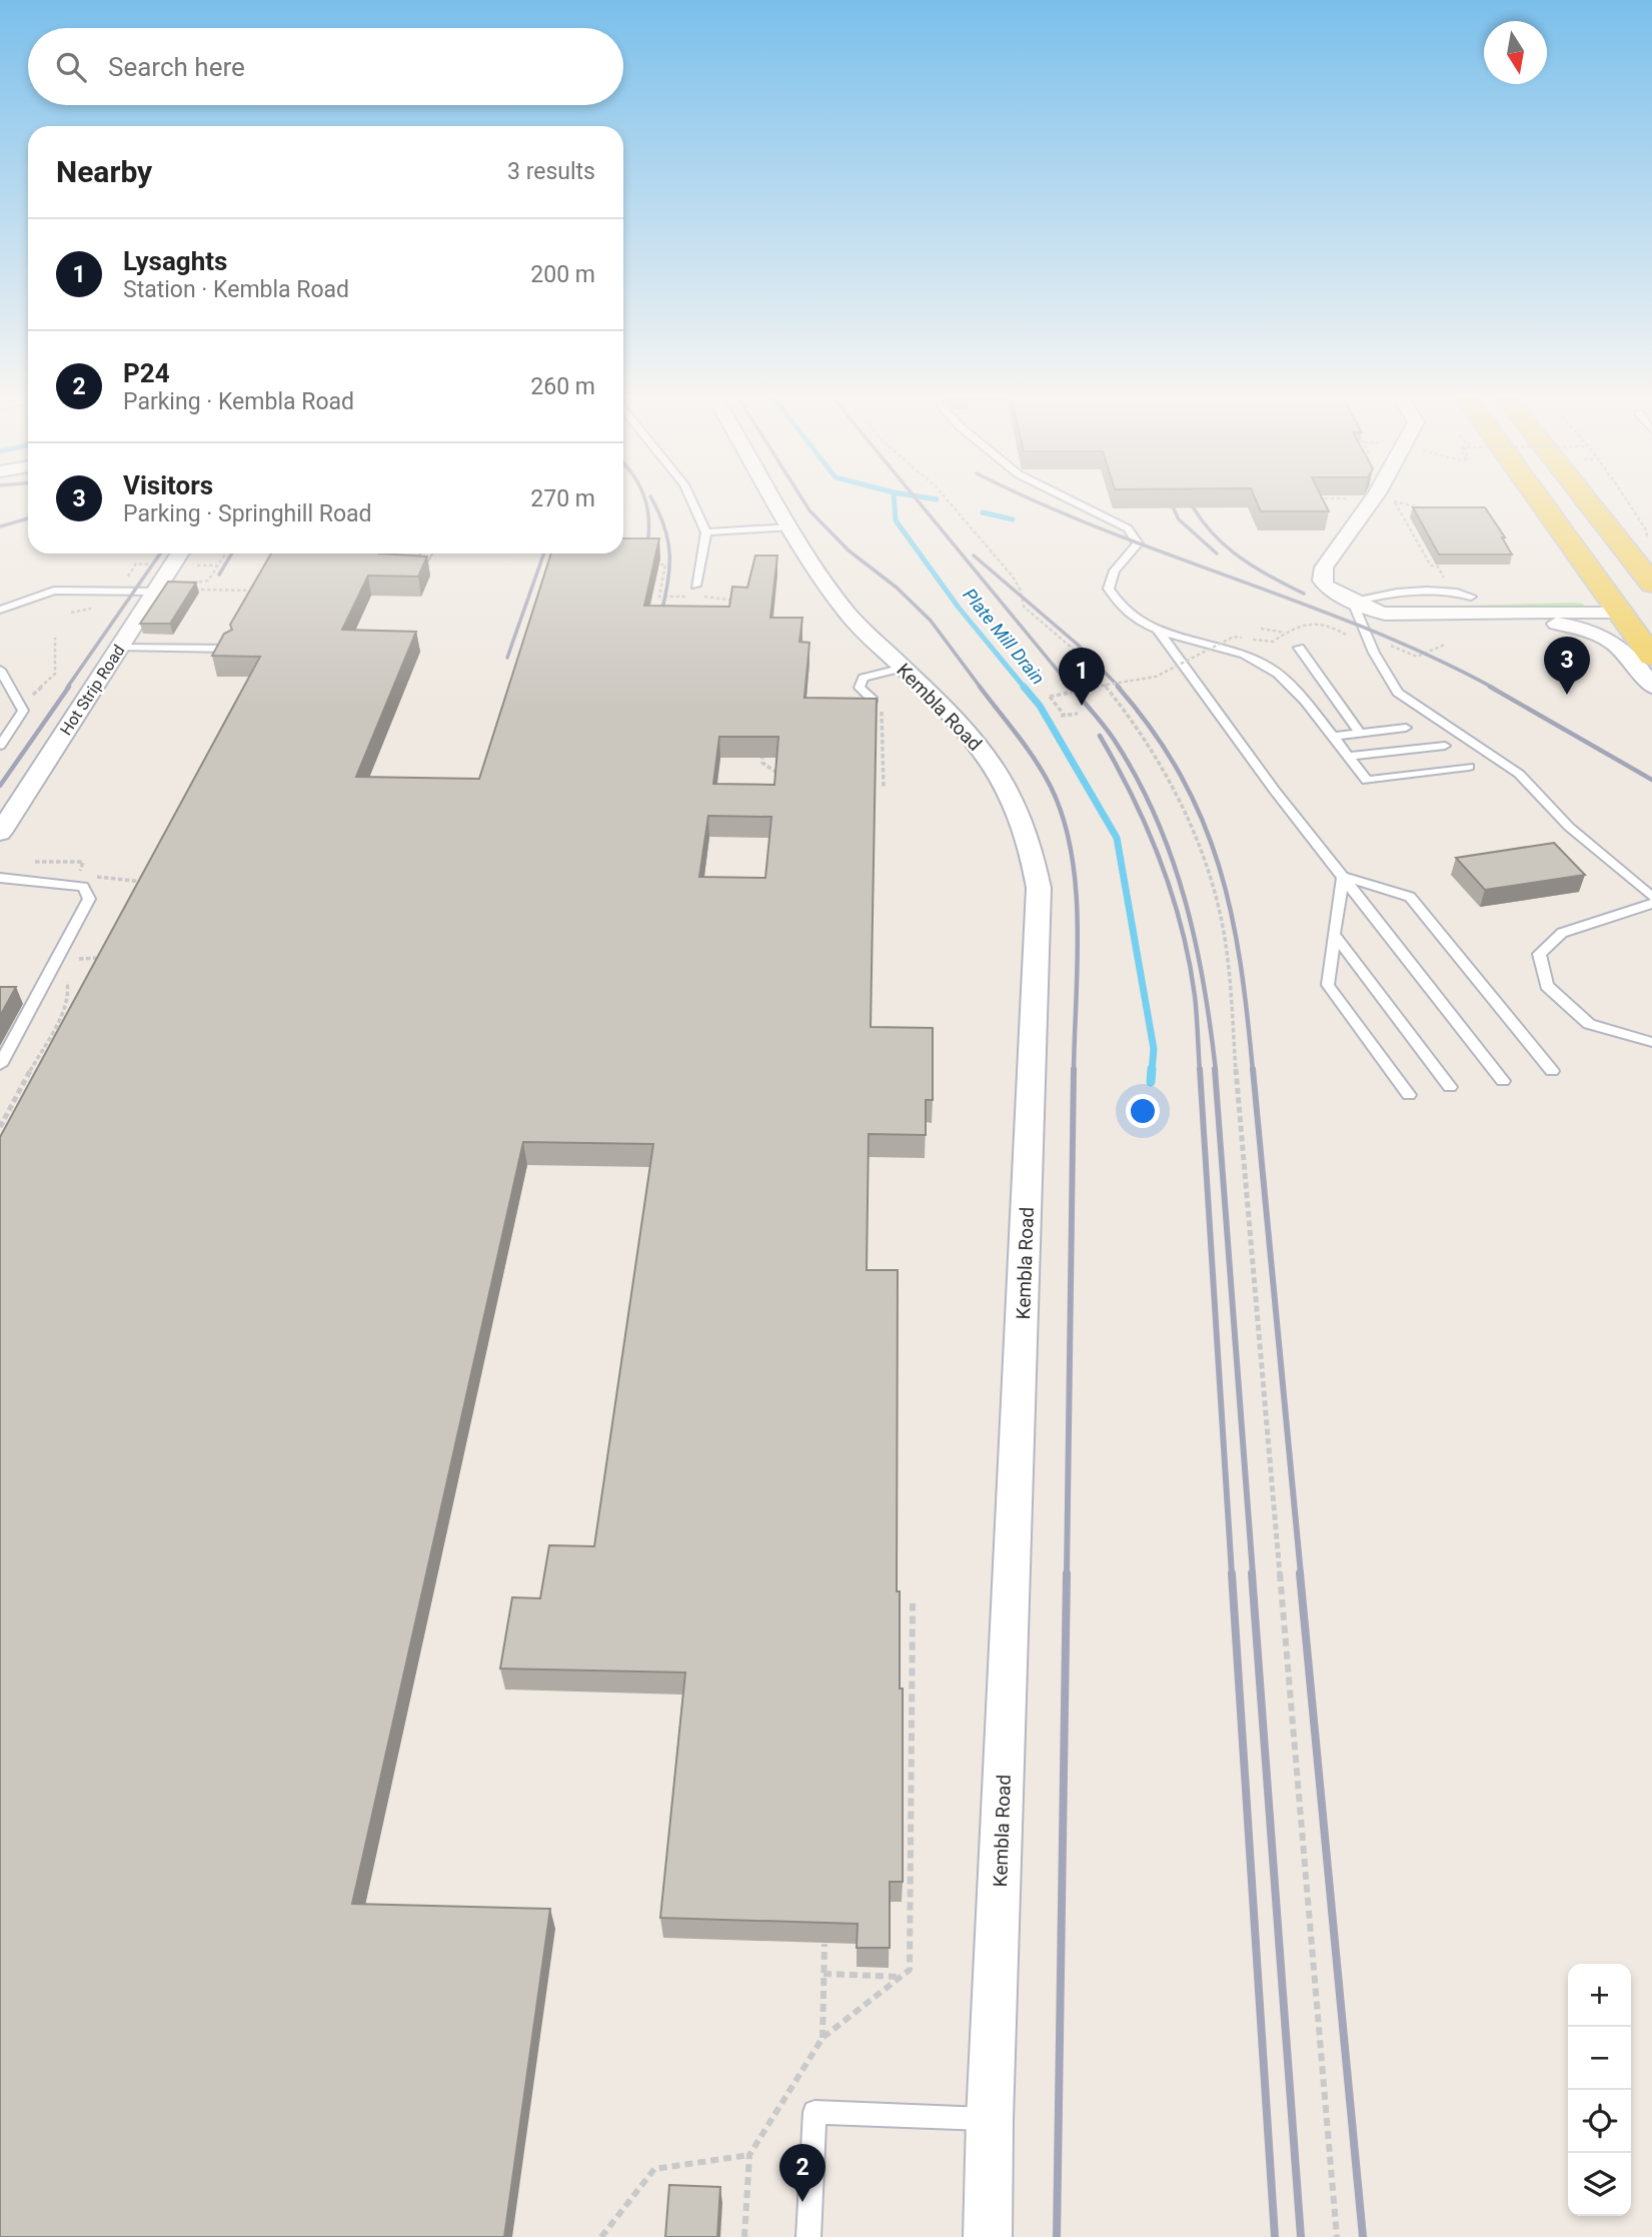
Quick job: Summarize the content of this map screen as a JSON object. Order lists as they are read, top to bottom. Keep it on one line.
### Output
{"streets":{"street":["Hot Strip Road","Kembla Road"]},"water":["Plate Mill Drain"],"north":"bottom","page":{"search":"Search here","heading":["Nearby","3 results"],"list":[{"mark":"1","name":"Lysaghts","note":"Station · Kembla Road","value":"200 m"},{"mark":"2","name":"P24","note":"Parking · Kembla Road","value":"260 m"},{"mark":"3","name":"Visitors","note":"Parking · Springhill Road","value":"270 m"}],"pins":["3","1","2"],"map_buttons":["+","−"]}}
